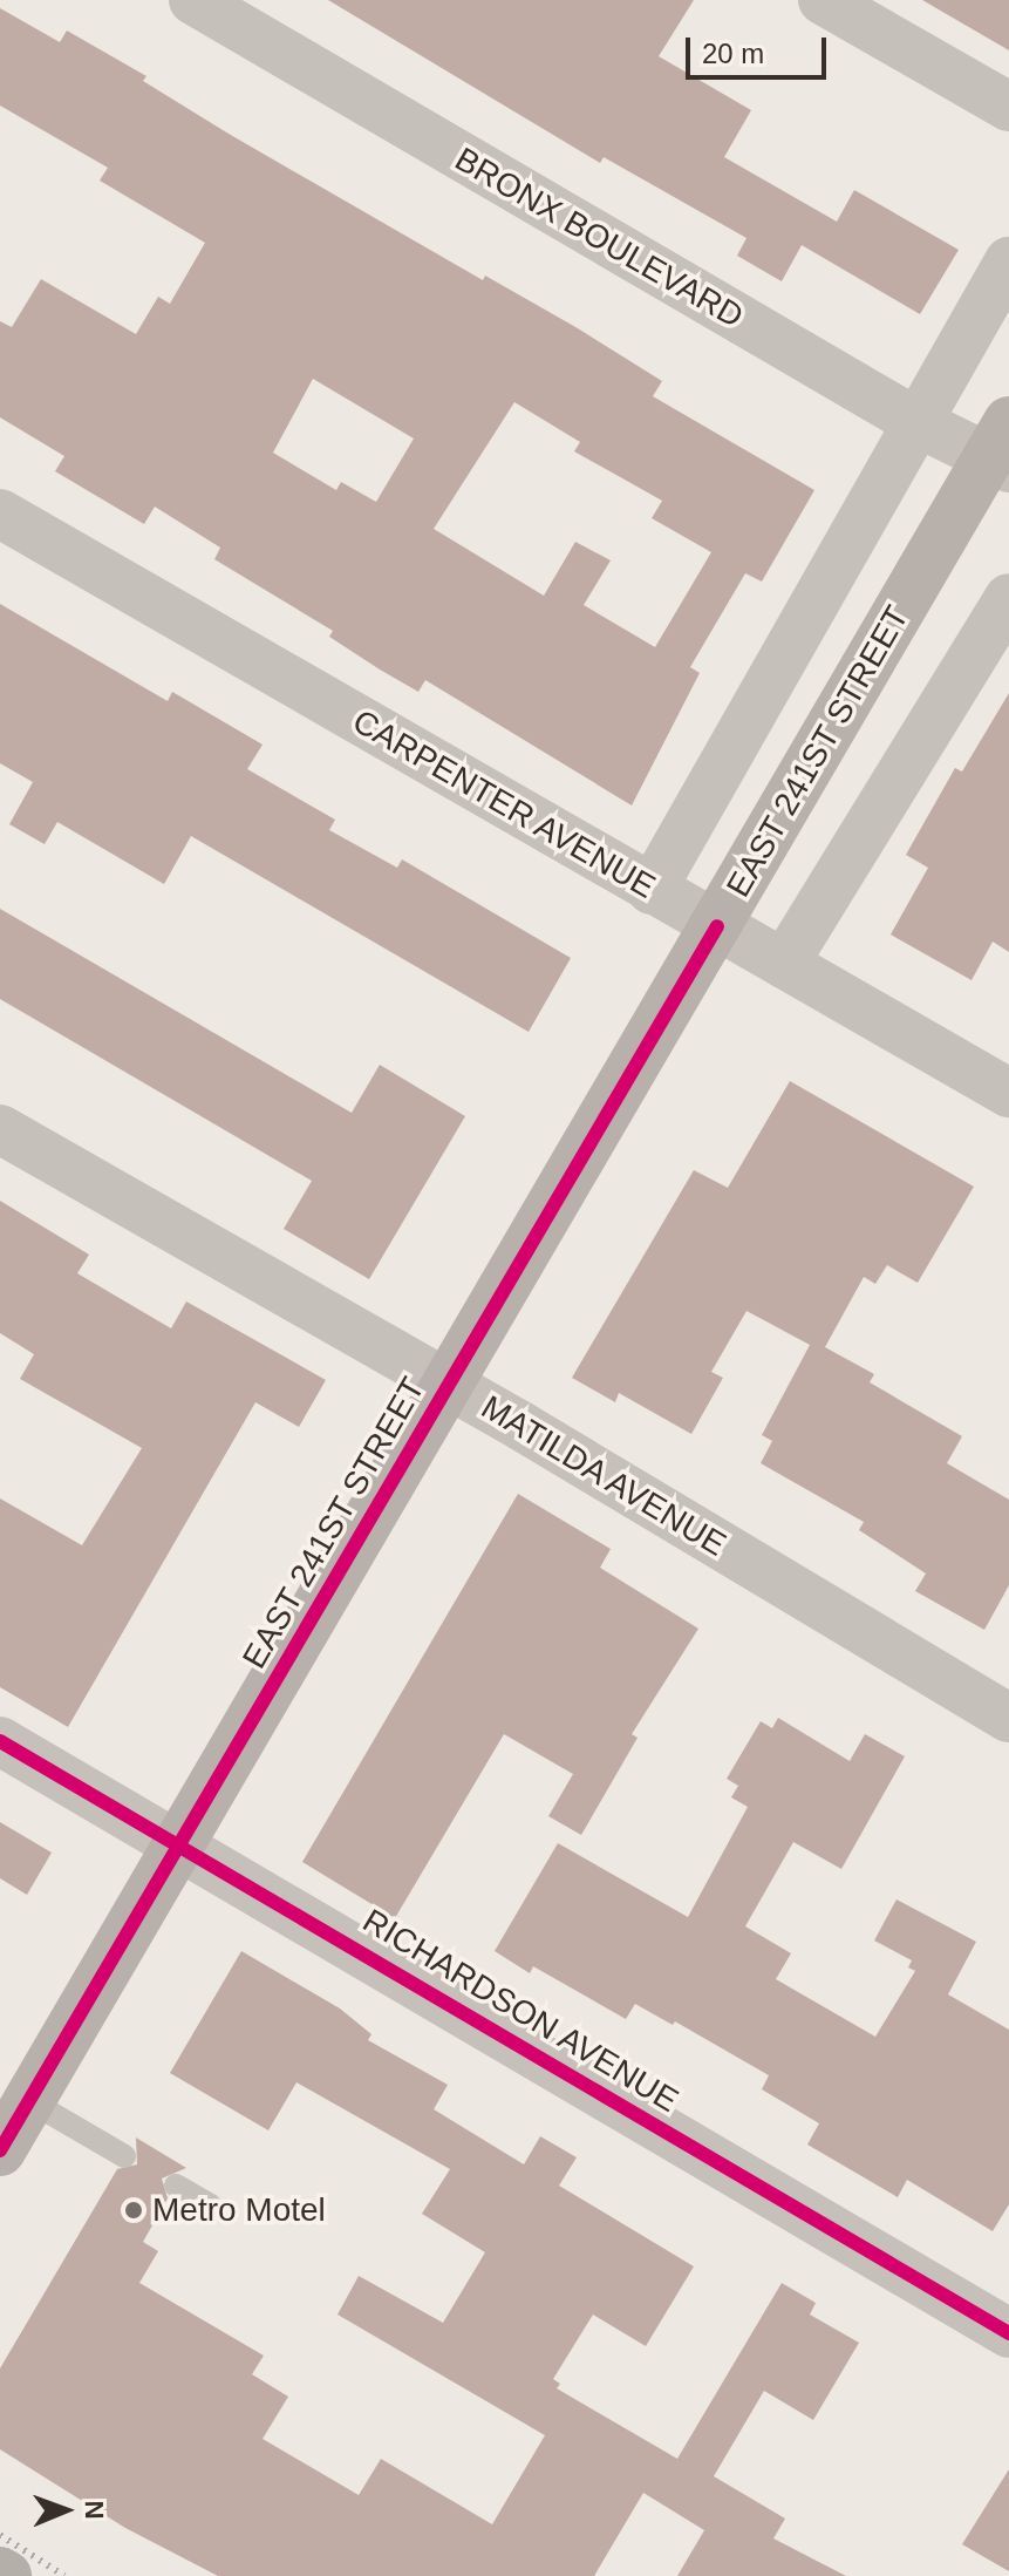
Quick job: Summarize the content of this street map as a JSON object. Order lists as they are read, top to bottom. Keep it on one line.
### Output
{"streets":{"street":["BRONX BOULEVARD","EAST 241ST STREET","CARPENTER AVENUE","MATILDA AVENUE","RICHARDSON AVENUE"]},"crossings":[["EAST 241ST STREET","CARPENTER AVENUE"],["EAST 241ST STREET","MATILDA AVENUE"],["EAST 241ST STREET","RICHARDSON AVENUE"]],"places":["Metro Motel"],"scale_bar":"20 m","north":"right"}
